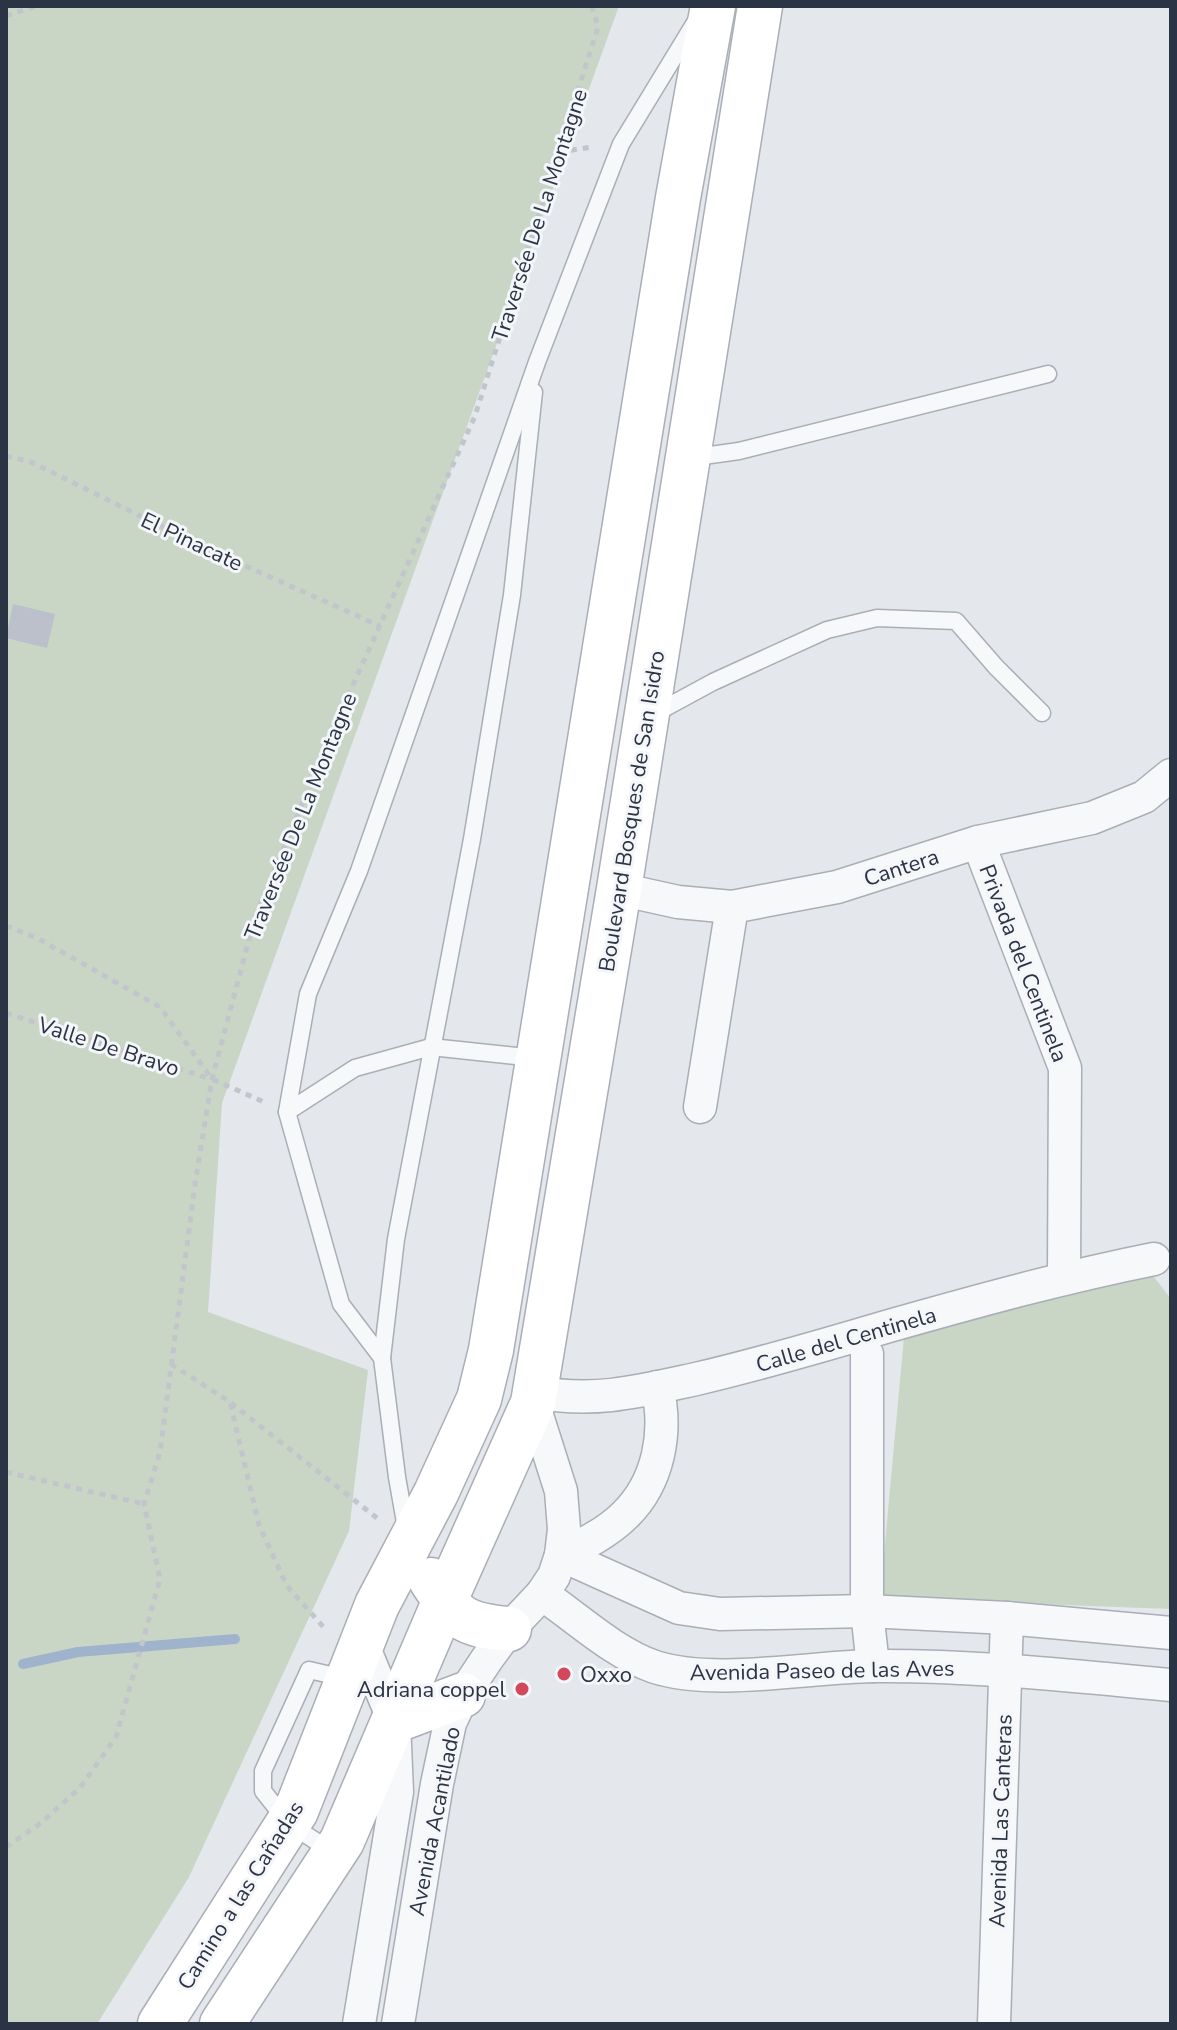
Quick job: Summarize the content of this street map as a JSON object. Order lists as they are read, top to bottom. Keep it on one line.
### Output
{"streets":{"main road":["Boulevard Bosques de San Isidro","Camino a las Cañadas"],"street":["Cantera","Privada del Centinela","Calle del Centinela","Avenida Paseo de las Aves","Avenida Acantilado","Avenida Las Canteras"],"path":["Traversée De La Montagne","El Pinacate","Valle De Bravo"]},"crossings":[["Traversée De La Montagne","El Pinacate"],["Traversée De La Montagne","Valle De Bravo"],["Boulevard Bosques de San Isidro","Cantera"],["Boulevard Bosques de San Isidro","Calle del Centinela"],["Boulevard Bosques de San Isidro","Avenida Acantilado"],["Cantera","Privada del Centinela"],["Privada del Centinela","Calle del Centinela"],["Calle del Centinela","Avenida Acantilado"],["Avenida Paseo de las Aves","Avenida Acantilado"],["Avenida Paseo de las Aves","Avenida Las Canteras"],["Avenida Acantilado","Camino a las Cañadas"]],"places":["Oxxo","Adriana coppel"]}
